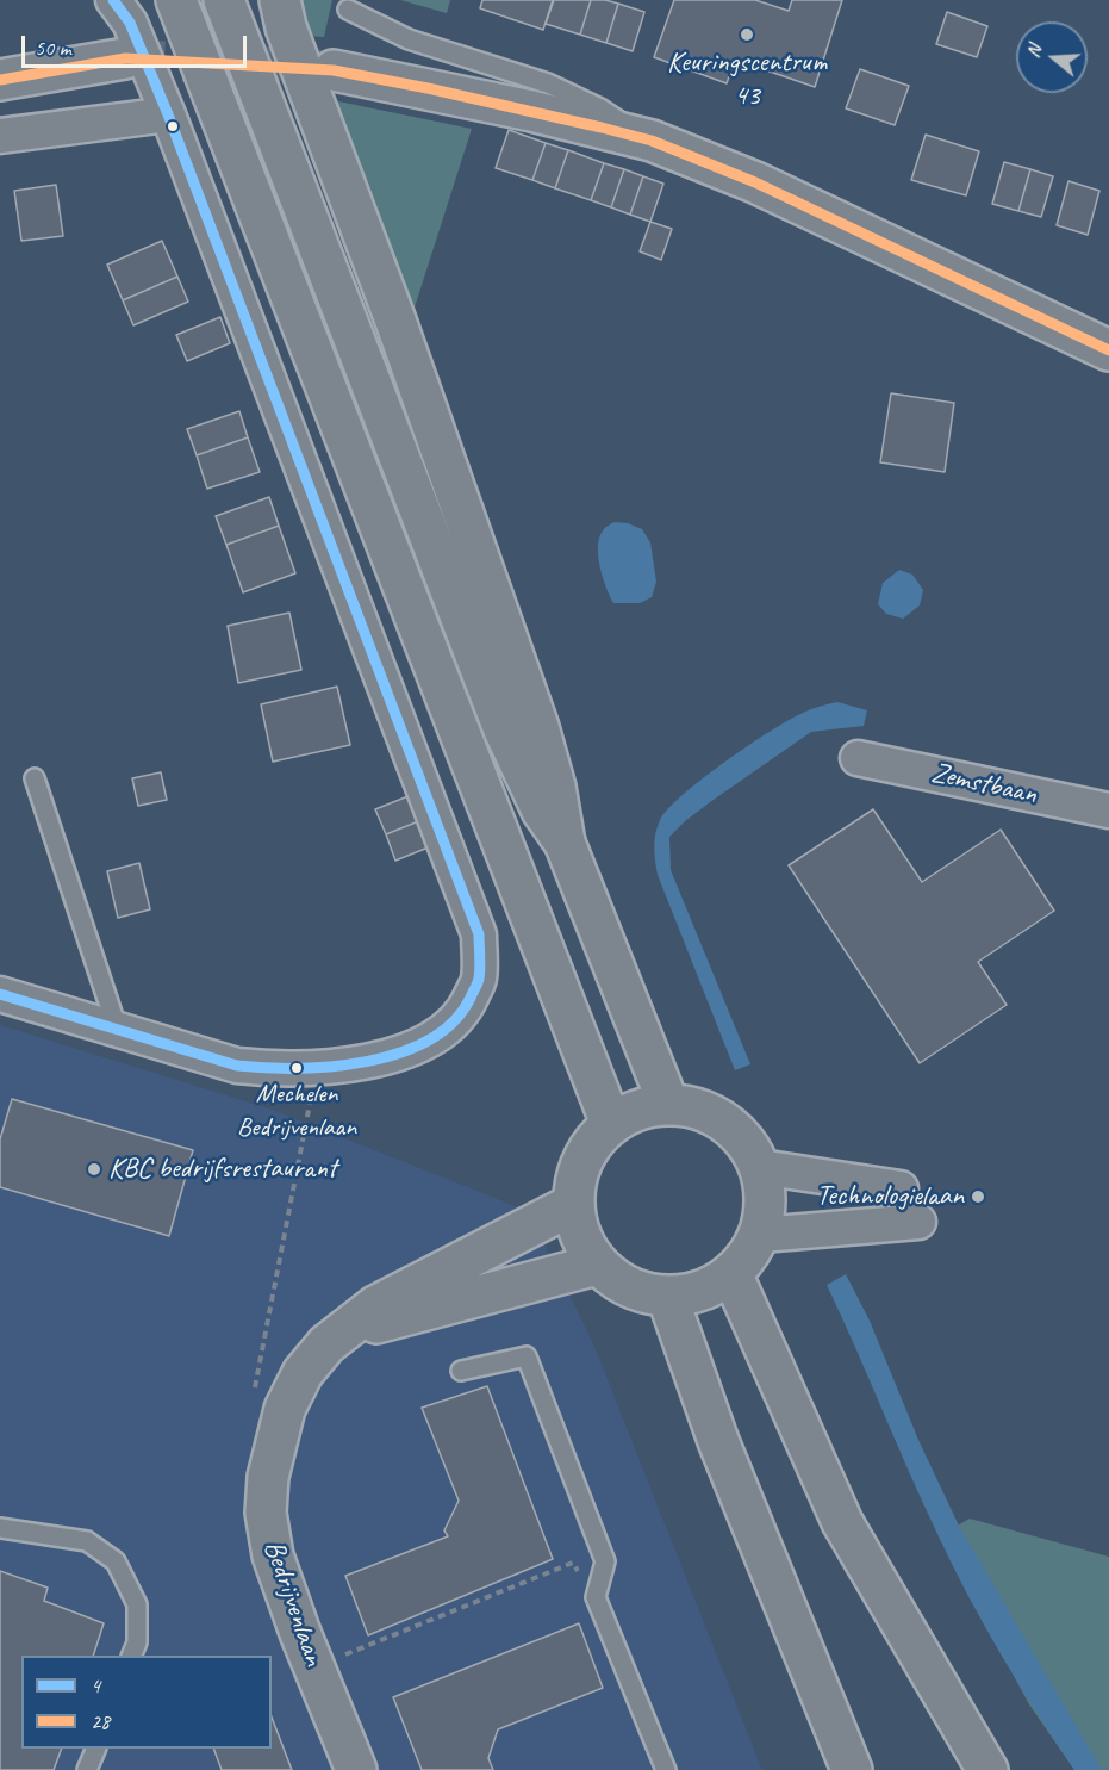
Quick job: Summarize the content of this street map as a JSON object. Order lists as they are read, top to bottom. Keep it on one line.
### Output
{"streets":{"main road":["Bedrijvenlaan"],"street":["Zemstbaan"]},"places":["Keuringscentrum 43","Mechelen Bedrijvenlaan","KBC bedrijfsrestaurant","Technologielaan"],"lines":["transit line 4","transit line 28"],"legend":["4","28"],"scale_bar":"50 m","north":"left"}
